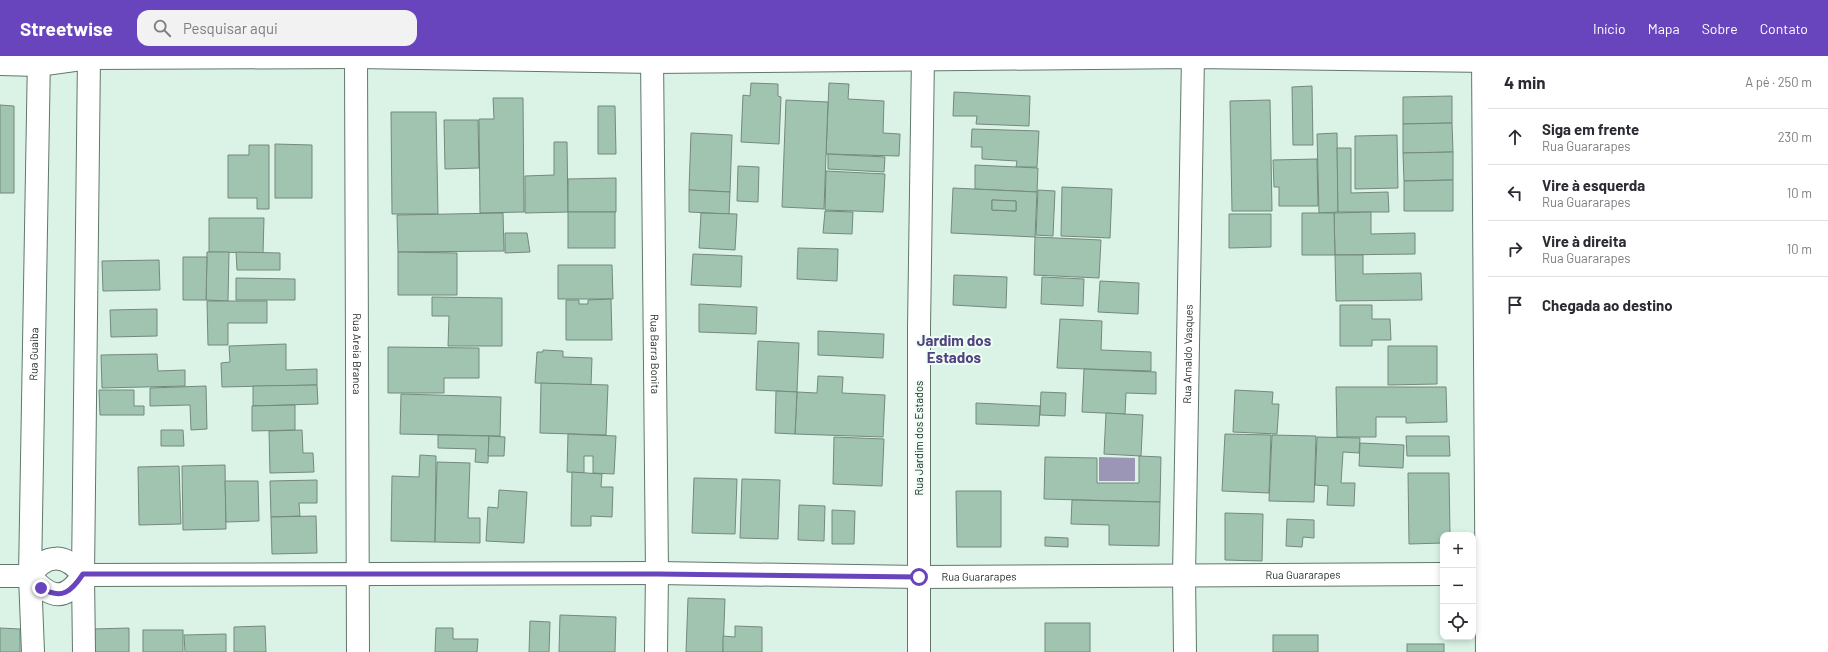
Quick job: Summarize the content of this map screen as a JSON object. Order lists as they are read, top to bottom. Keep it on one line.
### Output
{"streets":{"street":["Rua Guaiba","Rua Areia Branca","Rua Barra Bonita","Rua Arnaldo Vasques","Rua Jardim dos Estados","Rua Guararapes"]},"crossings":[["Rua Guaiba","Rua Guararapes"],["Rua Areia Branca","Rua Guararapes"],["Rua Barra Bonita","Rua Guararapes"],["Rua Arnaldo Vasques","Rua Guararapes"],["Rua Jardim dos Estados","Rua Guararapes"]],"districts":["Jardim dos Estados"],"page":{"header":"Streetwise","search":"Pesquisar aqui","nav":["Início","Mapa","Sobre","Contato"],"heading":["4 min","A pé · 250 m"],"list":[["Siga em frente","Rua Guararapes","230 m"],["Vire à esquerda","Rua Guararapes","10 m"],["Vire à direita","Rua Guararapes","10 m"],"Chegada ao destino"],"map_buttons":["+","−"]}}
